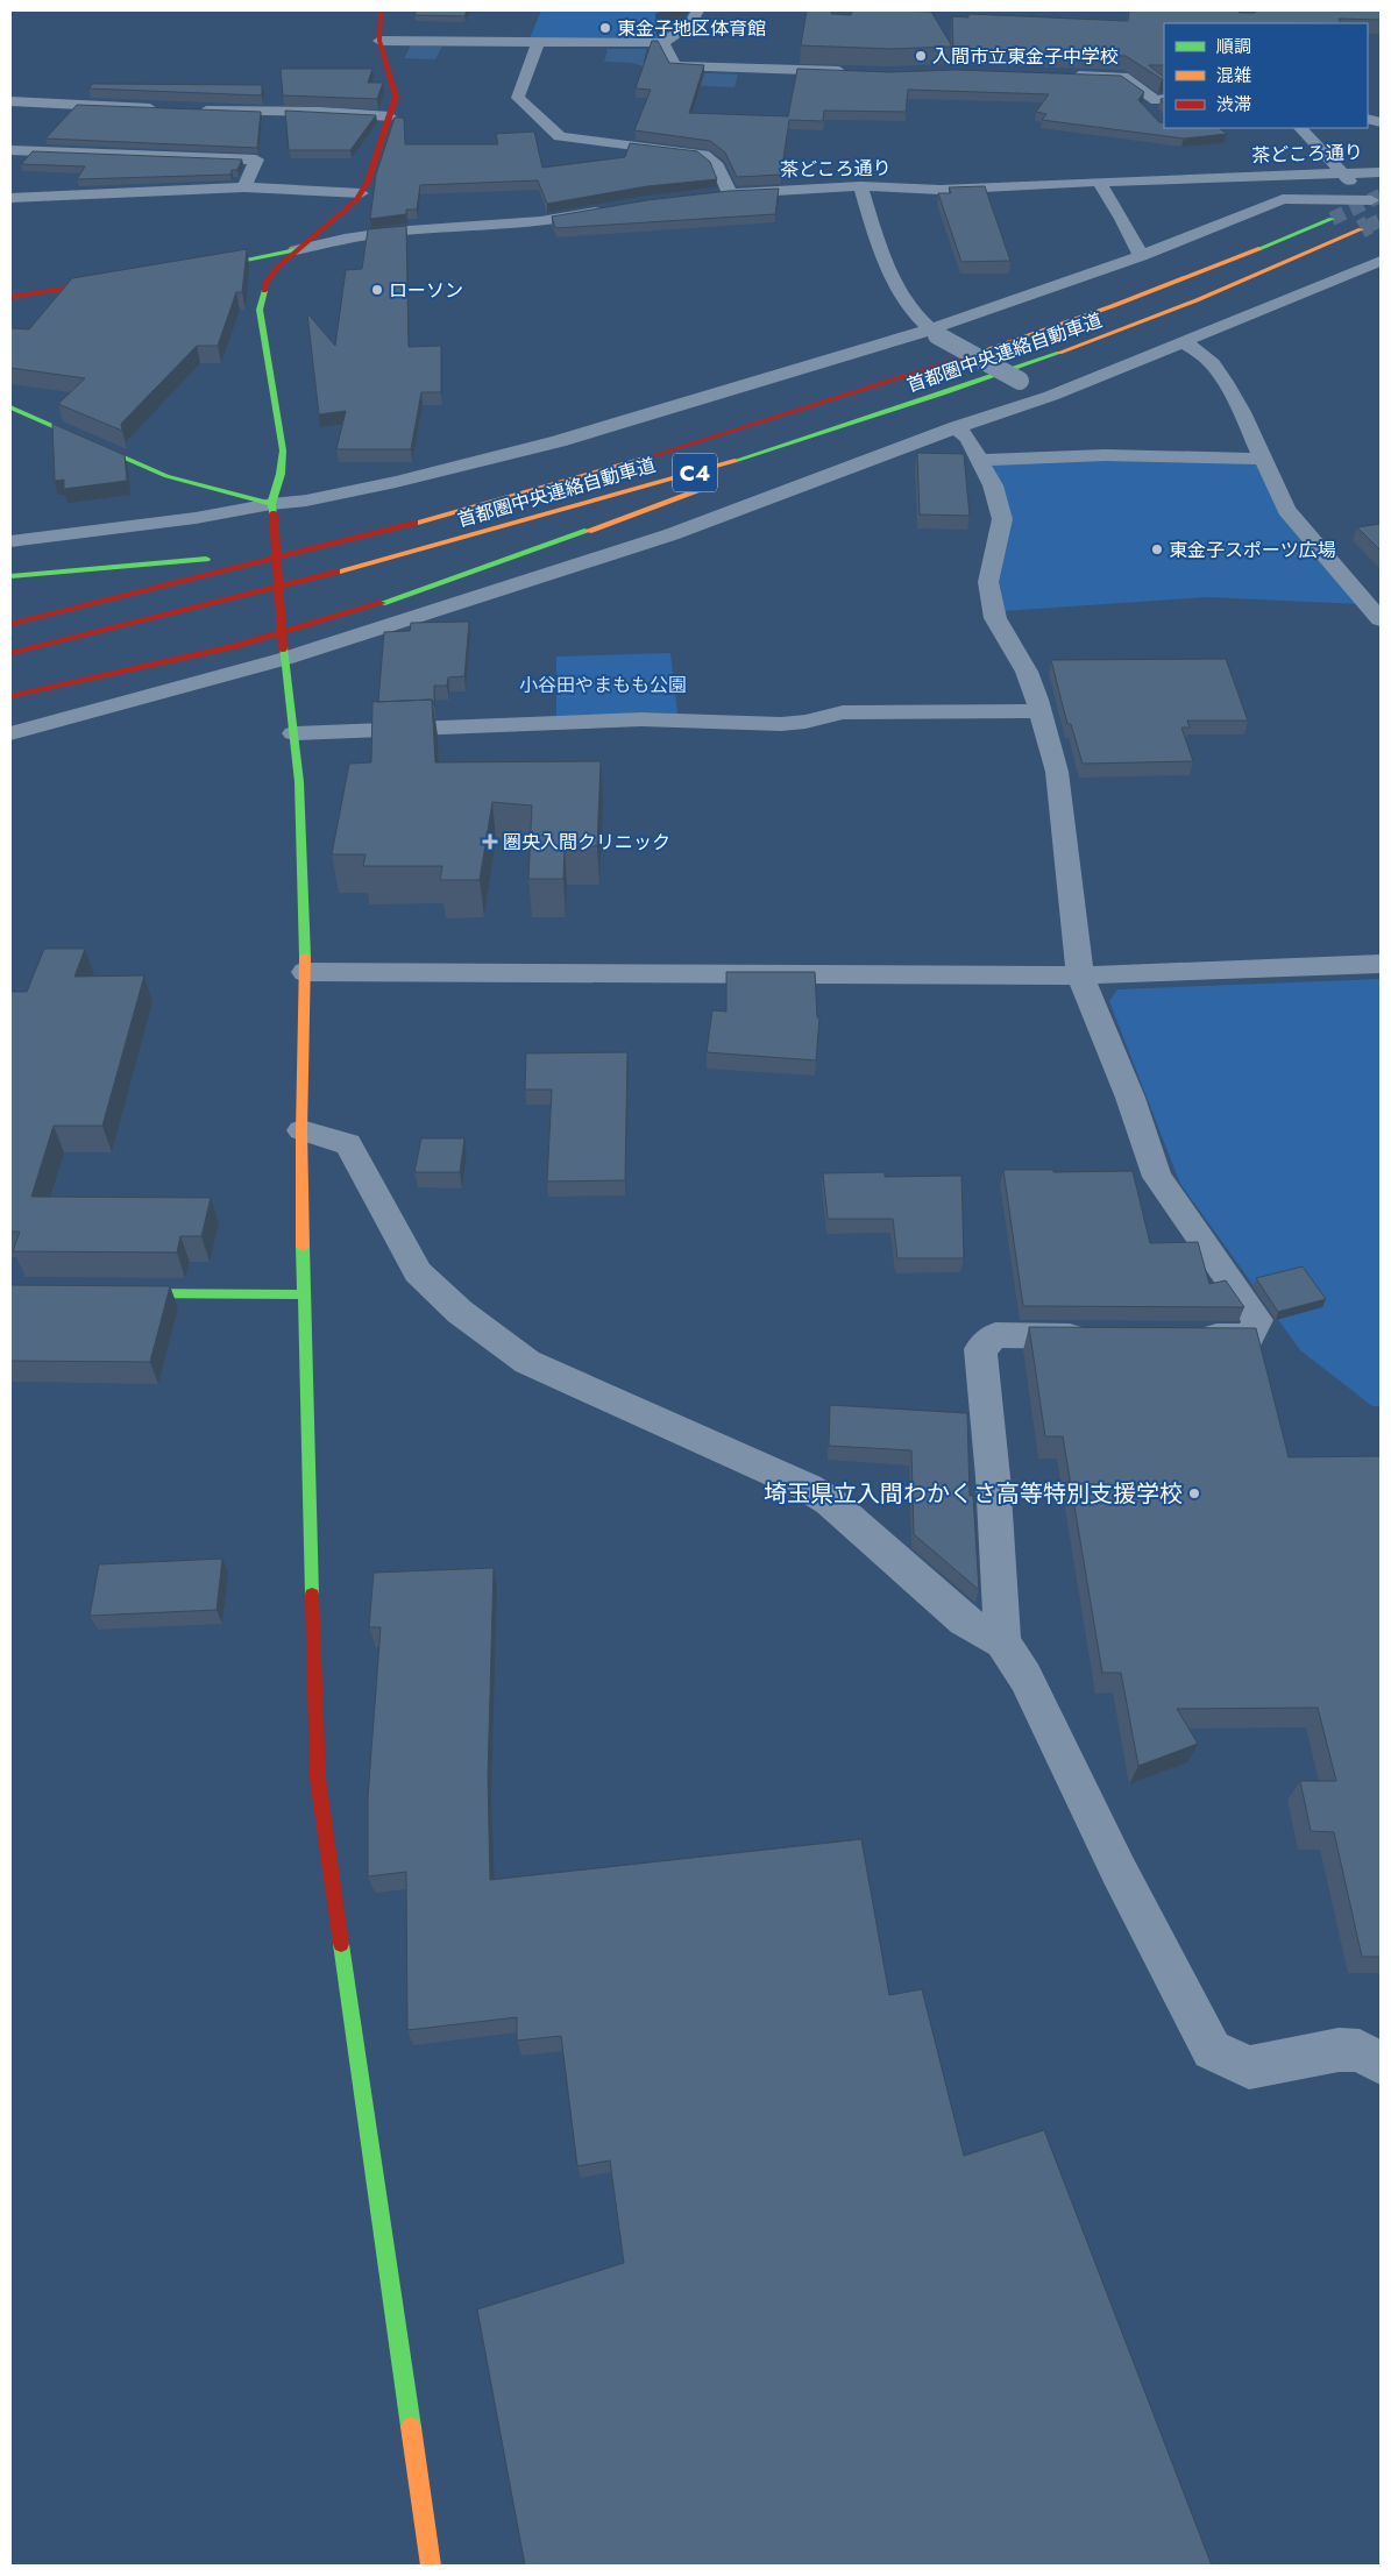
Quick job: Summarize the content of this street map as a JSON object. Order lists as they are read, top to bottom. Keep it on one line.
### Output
{"streets":{"main road":["首都圏中央連絡自動車道","C4"],"street":["茶どころ通り"]},"parks":["小谷田やまもも公園"],"places":{"other":["東金子地区体育館","入間市立東金子中学校","ローソン","東金子スポーツ広場","埼玉県立入間わかくさ高等特別支援学校"],"health":["圏央入間クリニック"]},"legend":["順調","混雑","渋滞"]}
